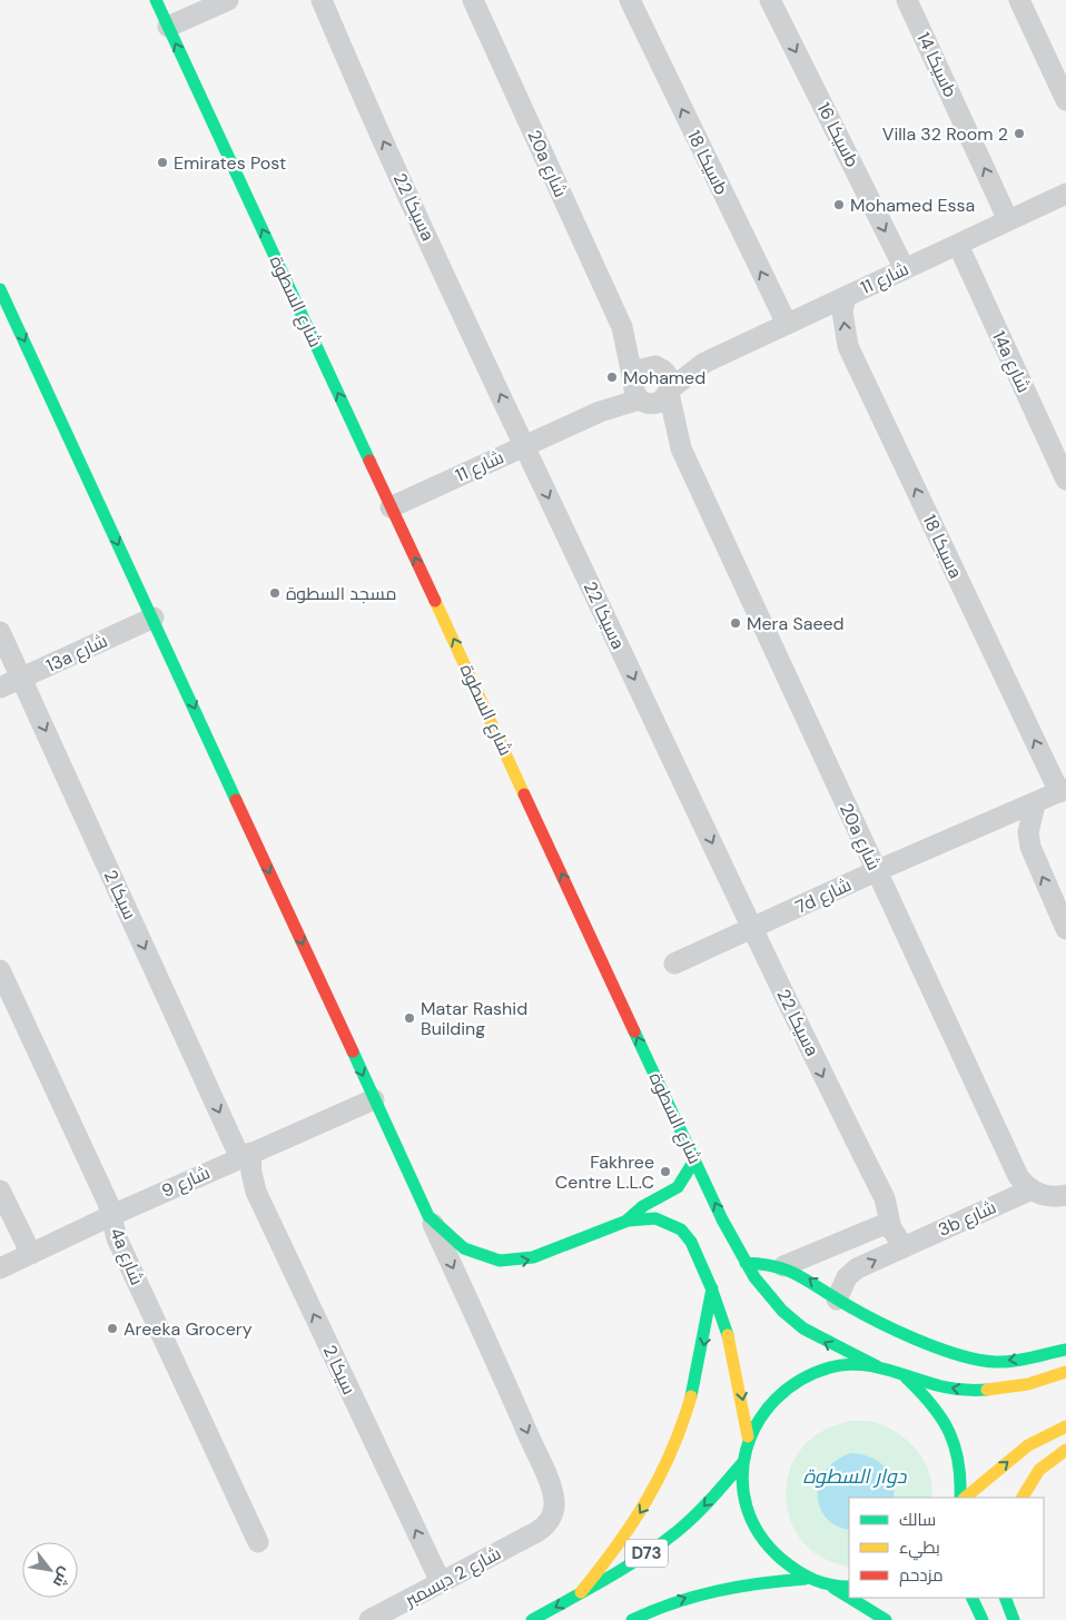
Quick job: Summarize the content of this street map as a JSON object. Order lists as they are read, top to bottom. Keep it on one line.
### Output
{"streets":{"main road":["شارع السطوة","D73"],"street":["سيكا 14b","سيكا 16b","سيكا 18b","20a شارع","سيكا 22a","شارع 11","14a شارع","سيكا 18a","13a شارع","سيكا 2","7d شارع","شارع 9","3b شارع","4a شارع","شارع 2 ديسمبر"]},"crossings":[["سيكا 14b","شارع 11"],["سيكا 16b","شارع 11"],["سيكا 18b","شارع 11"],["20a شارع","شارع 11"],["20a شارع","7d شارع"],["20a شارع","3b شارع"],["سيكا 22a","شارع 11"],["سيكا 22a","7d شارع"],["شارع 11","شارع السطوة"],["شارع 11","14a شارع"],["شارع 11","سيكا 18a"],["سيكا 18a","7d شارع"],["13a شارع","سيكا 2"],["سيكا 2","شارع 9"],["سيكا 2","شارع 2 ديسمبر"],["شارع 9","4a شارع"]],"one_way":["سيكا 16b","سيكا 18b","شارع السطوة","سيكا 18a","شارع 2 ديسمبر"],"water":["دوار السطوة"],"places":["Villa 32 Room 2","Emirates Post","Mohamed Essa","Mohamed","مسجد السطوة","Mera Saeed","Matar Rashid Building","Fakhree Centre L.L.C","Areeka Grocery"],"legend":["سالك","بطيء","مزدحم"],"north":"bottom right"}
